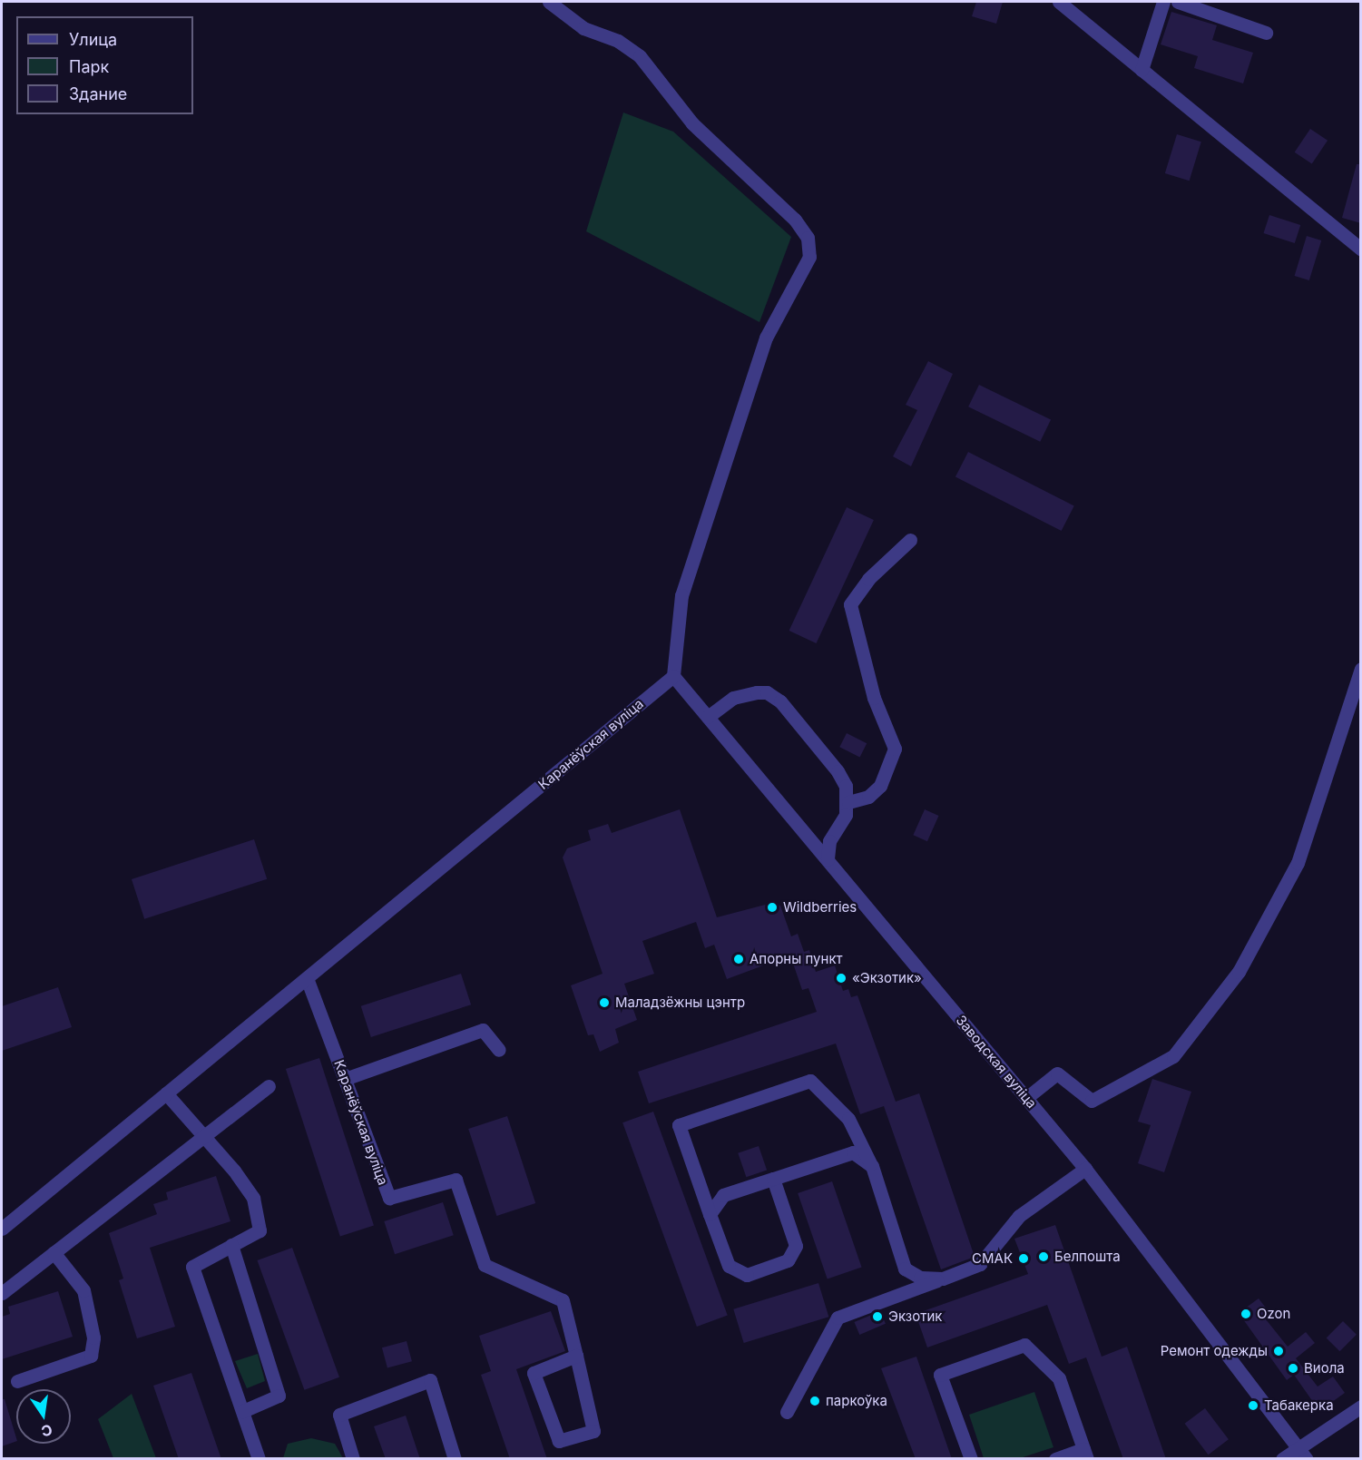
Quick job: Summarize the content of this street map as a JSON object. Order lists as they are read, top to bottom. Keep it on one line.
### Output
{"streets":{"street":["Каранёўская вуліца","Заводская вуліца"]},"crossings":[["Каранёўская вуліца","Заводская вуліца"]],"places":["Wildberries","Апорны пункт","«Экзотик»","Маладзёжны цэнтр","Белпошта","СМАК","Ozon","Экзотик","Ремонт одежды","Виола","паркоўка","Табакерка"],"legend":["Улица","Парк","Здание"],"north":"bottom"}
